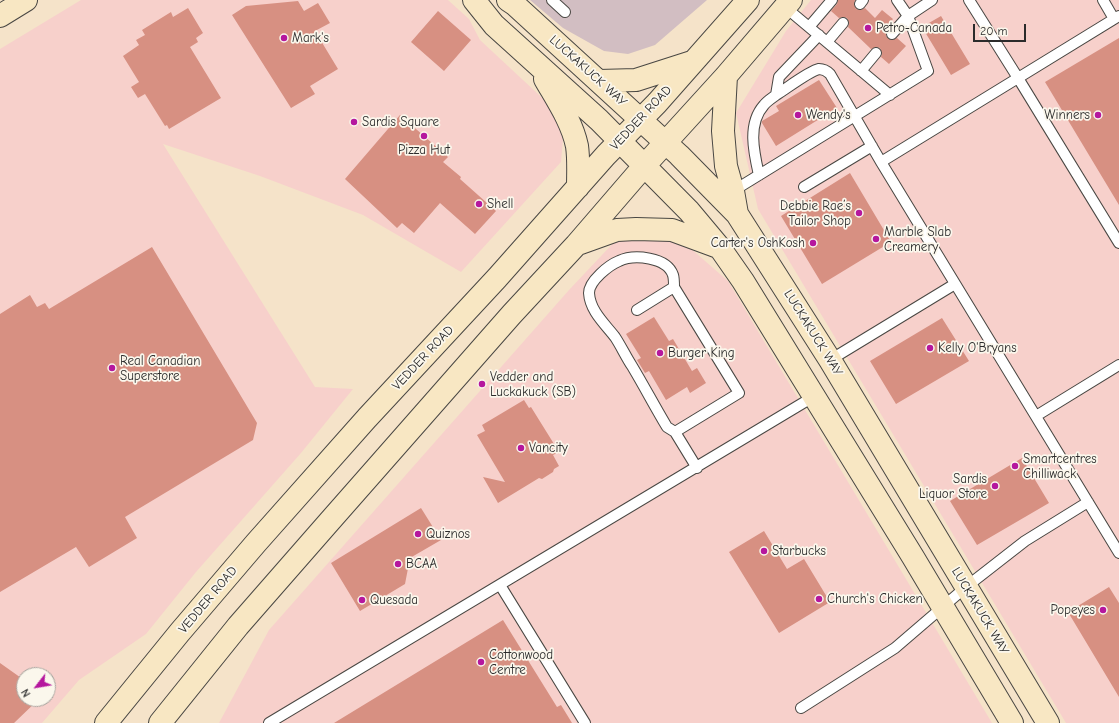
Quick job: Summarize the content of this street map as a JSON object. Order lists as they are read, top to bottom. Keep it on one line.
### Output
{"streets":{"main road":["LUCKAKUCK WAY","VEDDER ROAD"]},"crossings":[["LUCKAKUCK WAY","VEDDER ROAD"]],"places":["Petro-Canada","Mark's","Wendy's","Winners","Sardis Square","Pizza Hut","Shell","Debbie Rae’s Tailor Shop","Marble Slab Creamery","Carter's OshKosh","Kelly O'Bryans","Burger King","Real Canadian Superstore","Vedder and Luckakuck (SB)","Vancity","Smartcentres Chilliwack","Sardis Liquor Store","Quiznos","Starbucks","BCAA","Church's Chicken","Quesada","Popeyes","Cottonwood Centre"],"scale_bar":"20 m","north":"bottom left"}
